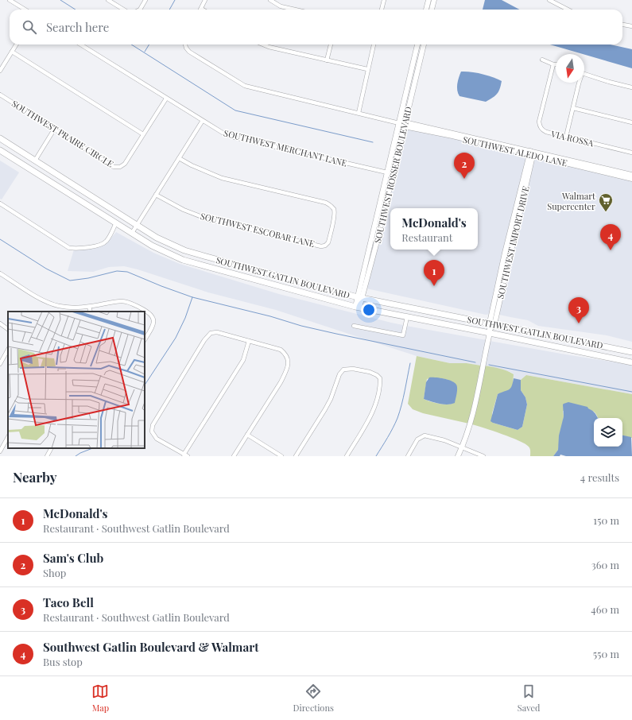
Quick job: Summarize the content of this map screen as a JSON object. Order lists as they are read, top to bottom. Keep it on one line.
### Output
{"streets":{"main road":["SOUTHWEST GATLIN BOULEVARD"],"street":["SOUTHWEST PRAIRE CIRCLE","VIA ROSSA","SOUTHWEST MERCHANT LANE","SOUTHWEST ALEDO LANE","SOUTHWEST ROSSER BOULEVARD","SOUTHWEST ESCOBAR LANE","SOUTHWEST IMPORT DRIVE"]},"crossings":[["SOUTHWEST PRAIRE CIRCLE","SOUTHWEST MERCHANT LANE"],["SOUTHWEST MERCHANT LANE","SOUTHWEST ROSSER BOULEVARD"],["SOUTHWEST ALEDO LANE","SOUTHWEST ROSSER BOULEVARD"],["SOUTHWEST ALEDO LANE","SOUTHWEST IMPORT DRIVE"],["SOUTHWEST ROSSER BOULEVARD","SOUTHWEST GATLIN BOULEVARD"],["SOUTHWEST IMPORT DRIVE","SOUTHWEST GATLIN BOULEVARD"]],"places":{"supermarket":["Walmart Supercenter"]},"north":"bottom","page":{"search":"Search here","pins":["2","4","1","3"],"popup":["McDonald's","Restaurant"],"heading":["Nearby","4 results"],"list":[{"mark":"1","name":"McDonald's","note":"Restaurant · Southwest Gatlin Boulevard","value":"150 m"},{"mark":"2","name":"Sam's Club","note":"Shop","value":"360 m"},{"mark":"3","name":"Taco Bell","note":"Restaurant · Southwest Gatlin Boulevard","value":"460 m"},{"mark":"4","name":"Southwest Gatlin Boulevard & Walmart","note":"Bus stop","value":"550 m"}],"nav":["Map","Directions","Saved"]}}
